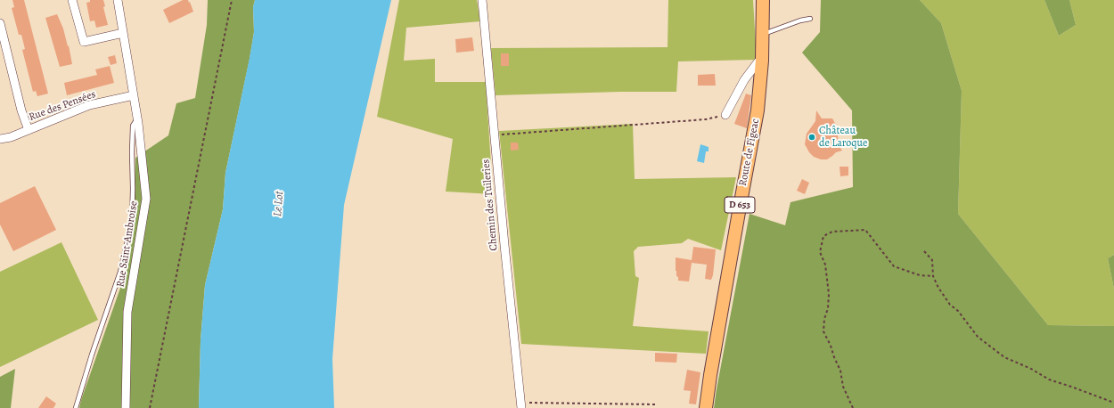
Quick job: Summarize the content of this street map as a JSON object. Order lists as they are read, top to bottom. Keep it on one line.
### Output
{"streets":{"main road":["Route de Figeac","D 653"],"street":["Rue des Pensées","Chemin des Tuileries","Rue Saint-Ambroise"]},"crossings":[["Rue des Pensées","Rue Saint-Ambroise"]],"water":["Le Lot"],"places":["Château de Laroque"]}
